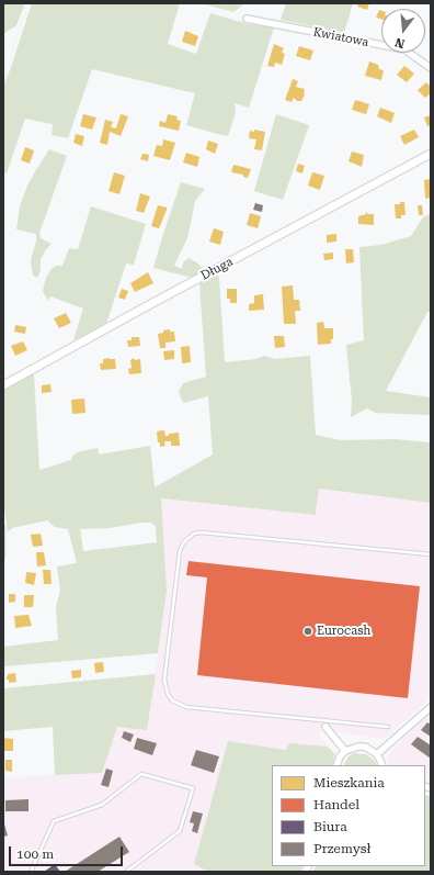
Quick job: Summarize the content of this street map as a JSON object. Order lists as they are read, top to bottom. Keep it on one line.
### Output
{"streets":{"street":["Kwiatowa","Długa"]},"places":["Eurocash"],"legend":["Mieszkania","Handel","Biura","Przemysł"],"scale_bar":"100 m","north":"bottom"}
